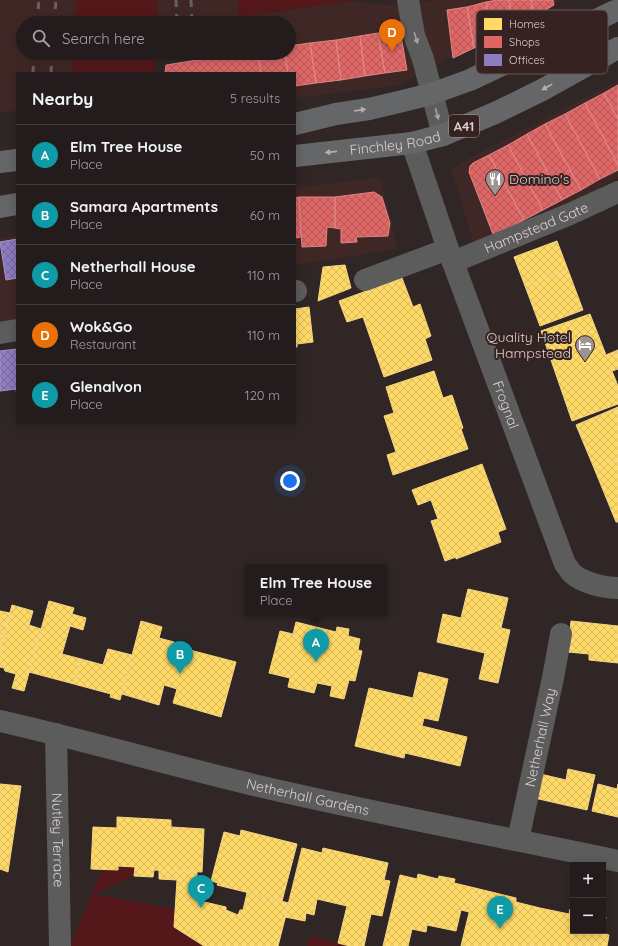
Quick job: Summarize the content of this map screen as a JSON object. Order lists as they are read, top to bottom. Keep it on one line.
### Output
{"streets":{"highway":["A41","Finchley Road"],"street":["Hampstead Gate","Frognal","Netherhall Way","Netherhall Gardens","Nutley Terrace"]},"crossings":[["Finchley Road","Frognal"],["Hampstead Gate","Frognal"],["Netherhall Way","Netherhall Gardens"],["Netherhall Gardens","Nutley Terrace"]],"places":{"restaurant":["Domino's"],"hotel":["Quality Hotel Hampstead"]},"legend":["Homes","Shops","Offices"],"page":{"search":"Search here","pins":["D","A","B","C","E"],"heading":["Nearby","5 results"],"list":[{"mark":"A","name":"Elm Tree House","note":"Place","value":"50 m"},{"mark":"B","name":"Samara Apartments","note":"Place","value":"60 m"},{"mark":"C","name":"Netherhall House","note":"Place","value":"110 m"},{"mark":"D","name":"Wok&Go","note":"Restaurant","value":"110 m"},{"mark":"E","name":"Glenalvon","note":"Place","value":"120 m"}],"popup":["Elm Tree House","Place"],"map_buttons":["+","−"]}}
